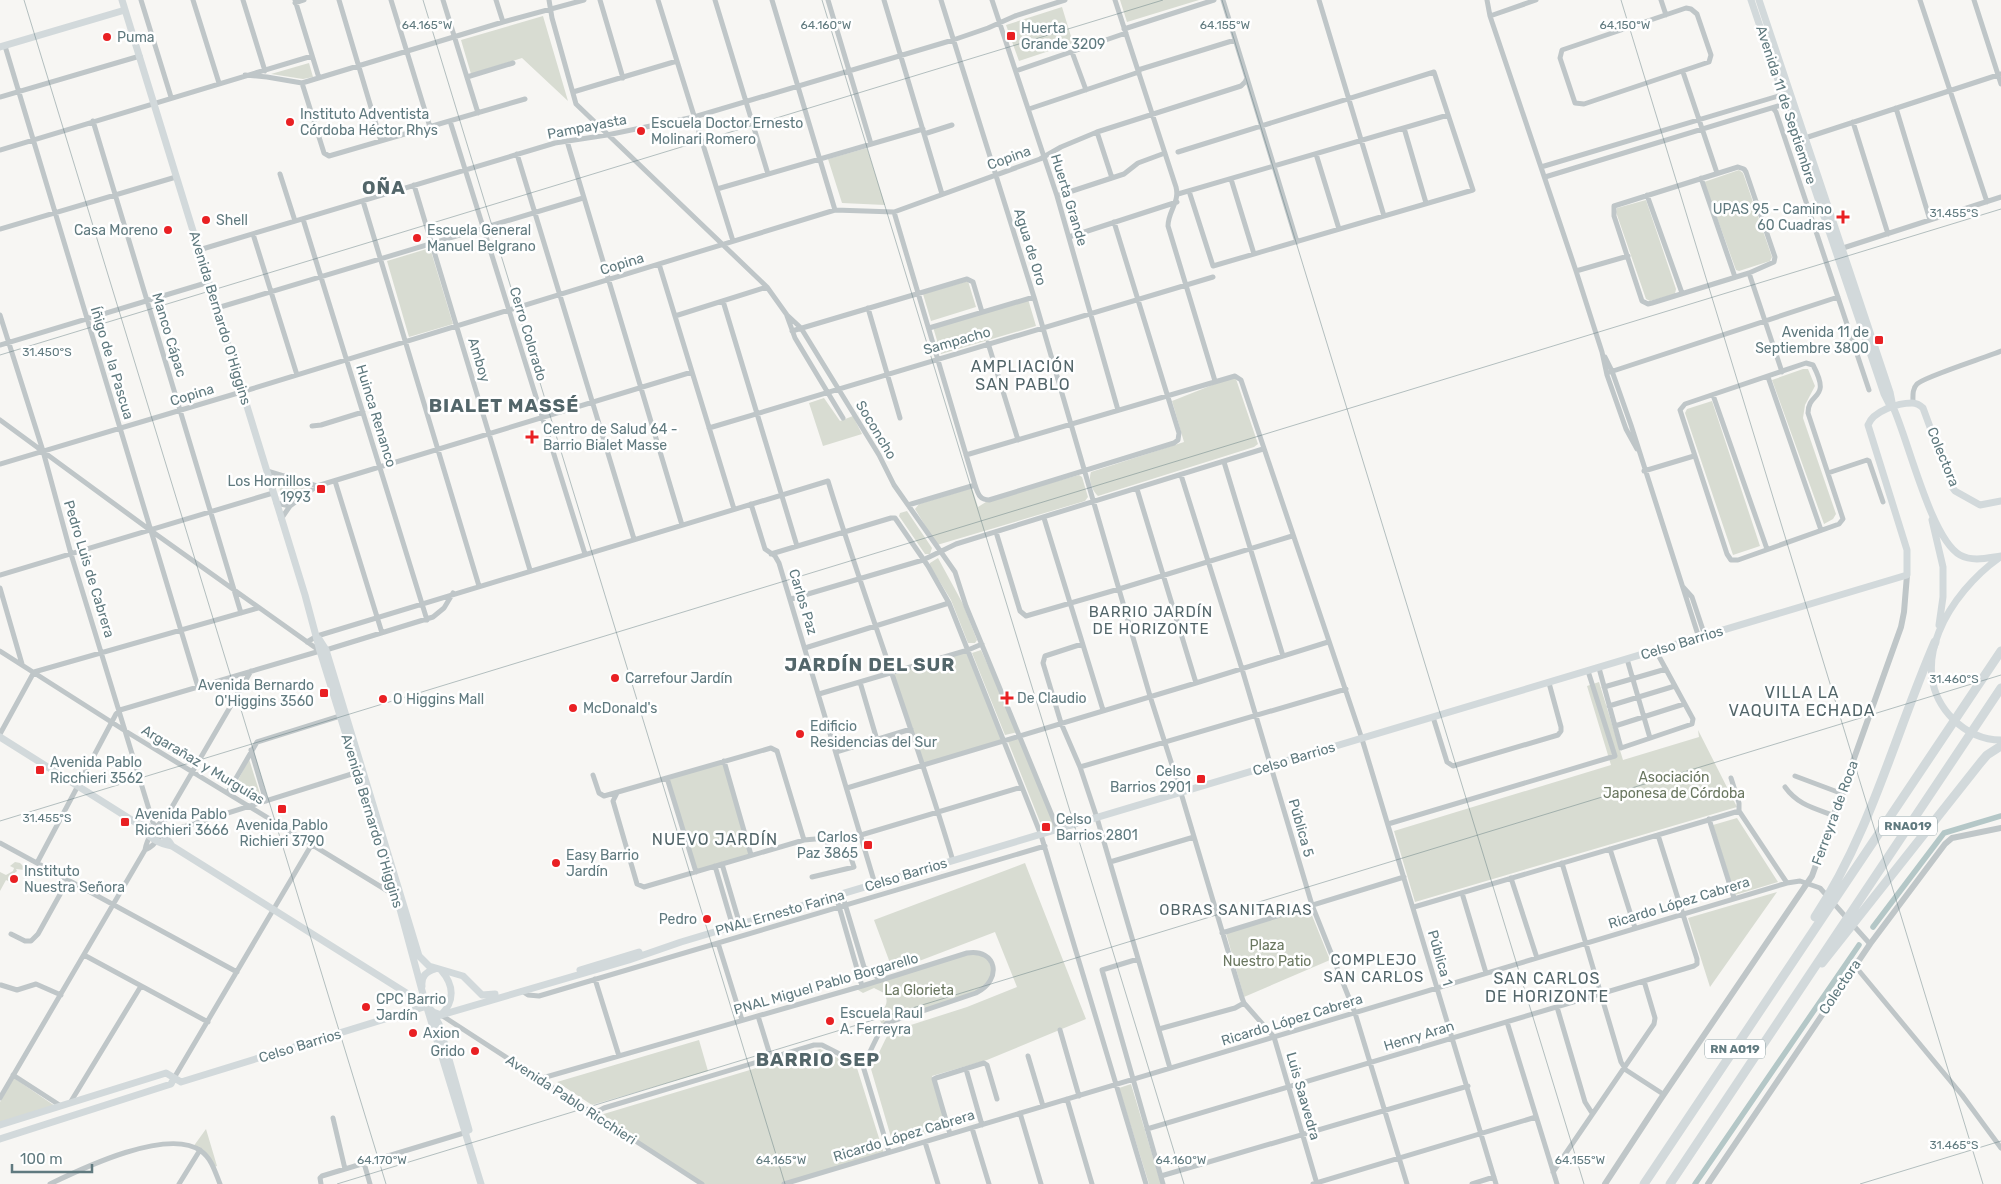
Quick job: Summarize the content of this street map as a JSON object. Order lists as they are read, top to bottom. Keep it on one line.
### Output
{"streets":{"highway":["RNA019","RN A019"],"main road":["Avenida 11 de Septiembre","Avenida Bernardo O'Higgins","Colectora","Celso Barrios","Ferreyra de Roca"],"street":["Pampayasta","Copina","Huerta Grande","Agua de Oro","Cerro Colorado","Manco Cápac","Sampacho","Amboy","Íñigo de la Pascua","Huinca Renanco","Soconcho","Pedro Luis de Cabrera","Carlos Paz","Argarañaz y Murguías","Pública 5","Ricardo López Cabrera","PNAL Ernesto Farina","Pública 1","PNAL Miguel Pablo Borgarello","Henry Aran","Luis Saavedra","Avenida Pablo Ricchieri"]},"crossings":[["Avenida 11 de Septiembre","Ferreyra de Roca"],["Pampayasta","Huerta Grande"],["Pampayasta","Agua de Oro"],["Pampayasta","Avenida Bernardo O'Higgins"],["Pampayasta","Cerro Colorado"],["Pampayasta","Amboy"],["Pampayasta","Huinca Renanco"],["Pampayasta","Soconcho"],["Copina","Huerta Grande"],["Copina","Agua de Oro"],["Copina","Avenida Bernardo O'Higgins"],["Copina","Cerro Colorado"],["Copina","Manco Cápac"],["Copina","Amboy"],["Copina","Íñigo de la Pascua"],["Copina","Huinca Renanco"],["Copina","Soconcho"],["Copina","Pedro Luis de Cabrera"],["Huerta Grande","Sampacho"],["Agua de Oro","Sampacho"],["Avenida Bernardo O'Higgins","Celso Barrios"],["Avenida Bernardo O'Higgins","Argarañaz y Murguías"],["Avenida Bernardo O'Higgins","Avenida Pablo Ricchieri"],["Sampacho","Soconcho"],["Soconcho","Celso Barrios"],["Pedro Luis de Cabrera","Argarañaz y Murguías"],["Carlos Paz","Celso Barrios"],["Celso Barrios","Ferreyra de Roca"],["Celso Barrios","Pública 5"],["Celso Barrios","PNAL Ernesto Farina"],["Celso Barrios","Pública 1"],["Celso Barrios","Luis Saavedra"],["Celso Barrios","Avenida Pablo Ricchieri"],["Ferreyra de Roca","Ricardo López Cabrera"],["RNA019","RN A019"],["Pública 5","Ricardo López Cabrera"],["Pública 5","Henry Aran"],["Ricardo López Cabrera","Pública 1"],["Ricardo López Cabrera","Henry Aran"],["Ricardo López Cabrera","Luis Saavedra"],["Pública 1","Henry Aran"],["PNAL Miguel Pablo Borgarello","Avenida Pablo Ricchieri"],["Henry Aran","Luis Saavedra"]],"districts":["OÑA","AMPLIACIÓN SAN PABLO","BIALET MASSÉ","BARRIO JARDÍN DE HORIZONTE","JARDÍN DEL SUR","VILLA LA VAQUITA ECHADA","NUEVO JARDÍN","OBRAS SANITARIAS","COMPLEJO SAN CARLOS","SAN CARLOS DE HORIZONTE","BARRIO SEP"],"parks":["Asociación Japonesa de Córdoba","Plaza Nuestro Patio","La Glorieta"],"places":{"transit":["Huerta Grande 3209","Avenida 11 de Septiembre 3800","Los Hornillos 1993","Avenida Bernardo O'Higgins 3560","Avenida Pablo Ricchieri 3562","Celso Barrios 2901","Avenida Pablo Richieri 3790","Avenida Pablo Ricchieri 3666","Celso Barrios 2801","Carlos Paz 3865"],"other":["Puma","Instituto Adventista Córdoba Héctor Rhys","Escuela Doctor Ernesto Molinari Romero","Shell","Casa Moreno","Escuela General Manuel Belgrano","Carrefour Jardín","O Higgins Mall","McDonald's","Edificio Residencias del Sur","Easy Barrio Jardín","Instituto Nuestra Señora","Pedro","CPC Barrio Jardín","Escuela Raul A. Ferreyra","Axion","Grido"],"health":["UPAS 95 - Camino 60 Cuadras","Centro de Salud 64 - Barrio Bialet Masse","De Claudio"]},"scale_bar":"100 m","coordinates":["64.150°W","64.165°W","64.160°W","64.155°W","31.455°S","31.450°S","31.460°S","31.465°S","64.170°W"]}
